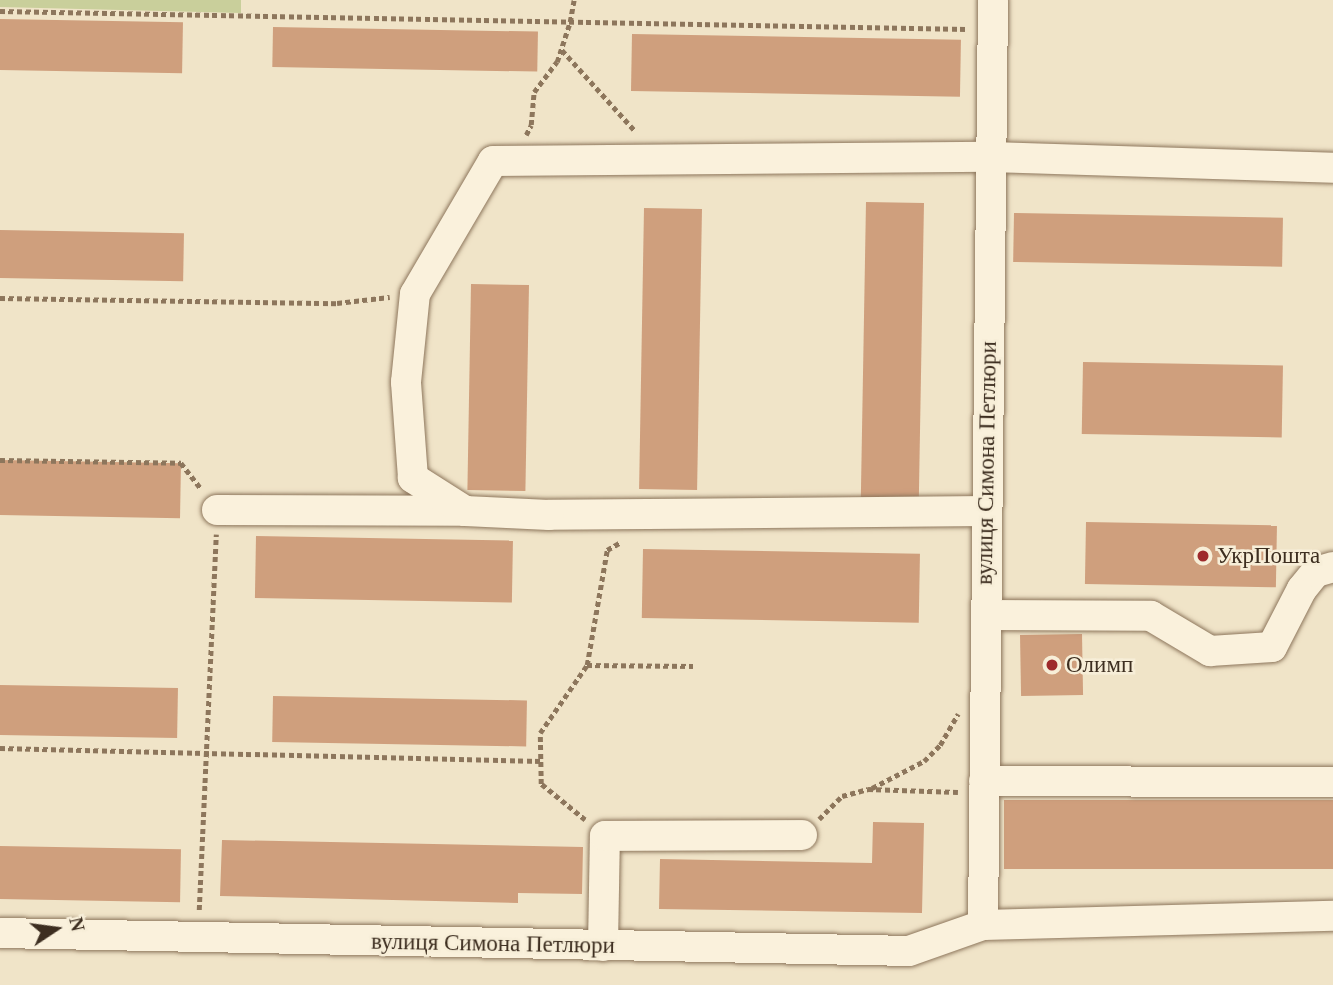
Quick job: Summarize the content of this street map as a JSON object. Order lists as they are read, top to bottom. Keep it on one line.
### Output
{"streets":{"street":["вулиця Симона Петлюри"]},"places":["УкрПошта","Олимп"],"north":"right"}
